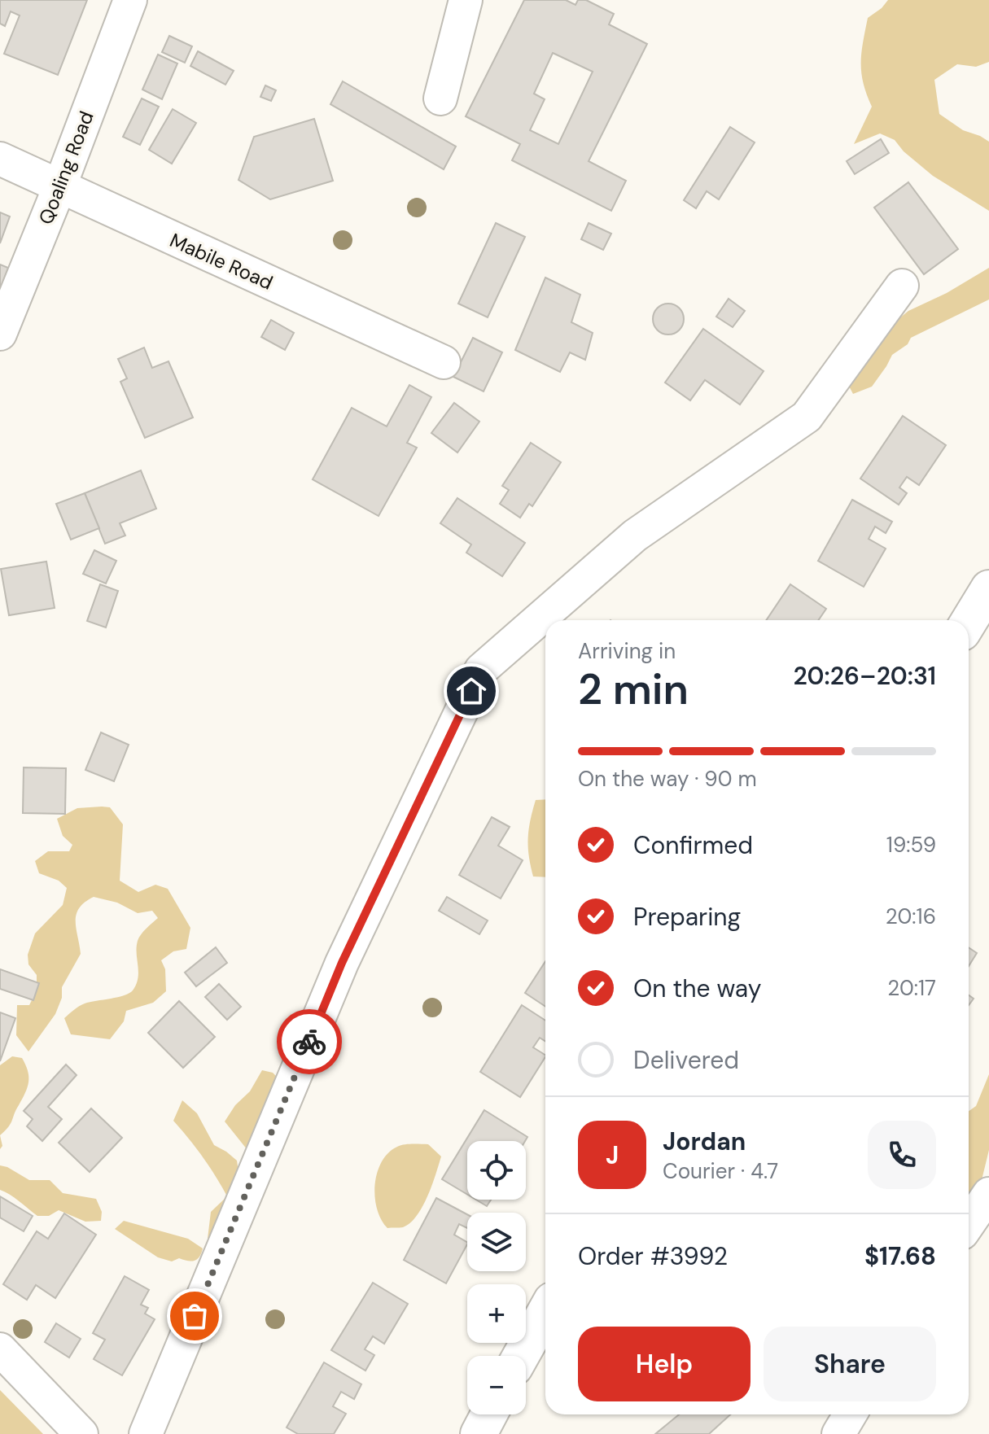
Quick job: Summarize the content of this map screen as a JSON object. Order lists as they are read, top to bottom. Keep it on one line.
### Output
{"streets":{"street":["Qoaling Road","Mabile Road"]},"crossings":[["Qoaling Road","Mabile Road"]],"page":{"heading":["2 min","Arriving in","20:26–20:31"],"panel":["Jordan","Courier · 4.7","Order #3992","$17.68"],"bar":"On the way · 90 m","list":[["Confirmed","19:59"],["Preparing","20:16"],["On the way","20:17"],"Delivered"],"round":"J","map_buttons":["+","−"],"buttons":["Help","Share"]}}
